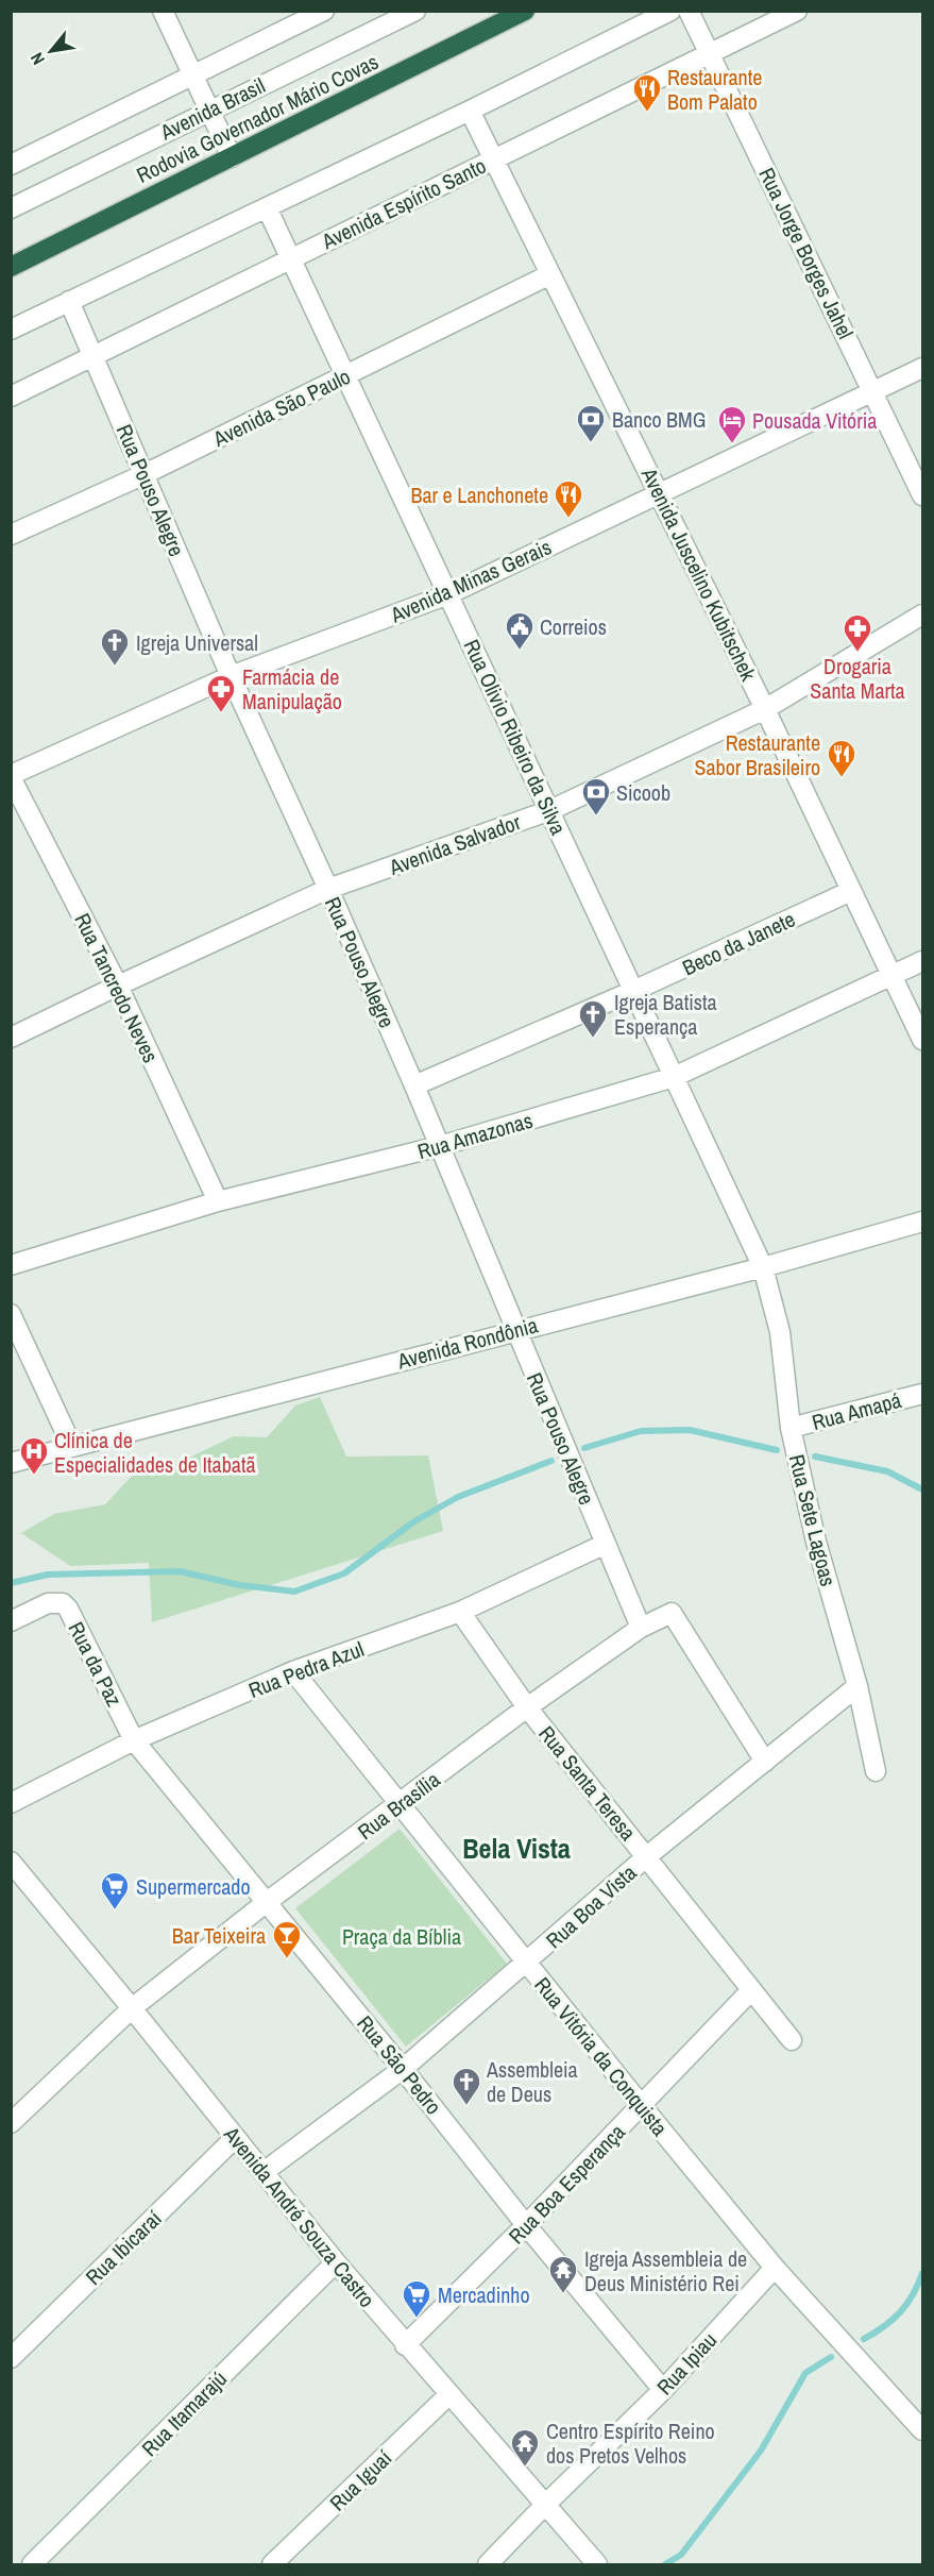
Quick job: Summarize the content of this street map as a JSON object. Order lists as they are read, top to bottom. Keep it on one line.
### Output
{"streets":{"highway":["Rodovia Governador Mário Covas"],"street":["Avenida Brasil","Avenida Espírito Santo","Rua Jorge Borges Jahel","Avenida São Paulo","Rua Pouso Alegre","Avenida Juscelino Kubitschek","Avenida Minas Gerais","Rua Olivio Ribeiro da Silva","Avenida Salvador","Beco da Janete","Rua Tancredo Neves","Rua Amazonas","Avenida Rondônia","Rua Amapá","Rua Sete Lagoas","Rua da Paz","Rua Pedra Azul","Rua Santa Teresa","Rua Brasília","Rua Boa Vista","Rua Vitória da Conquista","Rua São Pedro","Rua Boa Esperança","Avenida André Souza Castro","Rua Ibicaraí","Rua Ipiau","Rua Itamarajú","Rua Iguaí"]},"crossings":[["Avenida Espírito Santo","Rua Jorge Borges Jahel"],["Avenida Espírito Santo","Rua Pouso Alegre"],["Avenida Espírito Santo","Avenida Juscelino Kubitschek"],["Avenida Espírito Santo","Rua Olivio Ribeiro da Silva"],["Rua Jorge Borges Jahel","Avenida Minas Gerais"],["Avenida São Paulo","Rua Pouso Alegre"],["Avenida São Paulo","Avenida Juscelino Kubitschek"],["Avenida São Paulo","Rua Olivio Ribeiro da Silva"],["Rua Pouso Alegre","Avenida Minas Gerais"],["Rua Pouso Alegre","Avenida Salvador"],["Rua Pouso Alegre","Beco da Janete"],["Rua Pouso Alegre","Rua Amazonas"],["Rua Pouso Alegre","Avenida Rondônia"],["Rua Pouso Alegre","Rua Pedra Azul"],["Rua Pouso Alegre","Rua Brasília"],["Avenida Juscelino Kubitschek","Avenida Minas Gerais"],["Avenida Juscelino Kubitschek","Avenida Salvador"],["Avenida Juscelino Kubitschek","Beco da Janete"],["Avenida Juscelino Kubitschek","Rua Amazonas"],["Avenida Minas Gerais","Rua Olivio Ribeiro da Silva"],["Avenida Minas Gerais","Rua Tancredo Neves"],["Rua Olivio Ribeiro da Silva","Avenida Salvador"],["Rua Olivio Ribeiro da Silva","Beco da Janete"],["Rua Olivio Ribeiro da Silva","Rua Amazonas"],["Rua Olivio Ribeiro da Silva","Avenida Rondônia"],["Rua Olivio Ribeiro da Silva","Rua Sete Lagoas"],["Avenida Salvador","Rua Tancredo Neves"],["Rua Tancredo Neves","Rua Amazonas"],["Avenida Rondônia","Rua Sete Lagoas"],["Rua Amapá","Rua Sete Lagoas"],["Rua Sete Lagoas","Rua Boa Vista"],["Rua da Paz","Rua Pedra Azul"],["Rua da Paz","Rua São Pedro"],["Rua Pedra Azul","Rua Santa Teresa"],["Rua Pedra Azul","Rua Vitória da Conquista"],["Rua Pedra Azul","Rua São Pedro"],["Rua Santa Teresa","Rua Brasília"],["Rua Santa Teresa","Rua Boa Vista"],["Rua Santa Teresa","Rua Boa Esperança"],["Rua Brasília","Rua Boa Vista"],["Rua Brasília","Rua Vitória da Conquista"],["Rua Brasília","Rua São Pedro"],["Rua Brasília","Avenida André Souza Castro"],["Rua Boa Vista","Rua Vitória da Conquista"],["Rua Boa Vista","Rua São Pedro"],["Rua Boa Vista","Avenida André Souza Castro"],["Rua Vitória da Conquista","Rua Boa Esperança"],["Rua Vitória da Conquista","Rua Ipiau"],["Rua São Pedro","Rua Boa Esperança"],["Rua São Pedro","Rua Ipiau"],["Rua Boa Esperança","Avenida André Souza Castro"],["Avenida André Souza Castro","Rua Ibicaraí"],["Avenida André Souza Castro","Rua Ipiau"],["Avenida André Souza Castro","Rua Itamarajú"],["Avenida André Souza Castro","Rua Iguaí"]],"districts":["Bela Vista"],"parks":["Praça da Bíblia"],"places":{"restaurant":["Restaurante Bom Palato","Bar e Lanchonete","Restaurante Sabor Brasileiro"],"bank":["Banco BMG","Sicoob"],"hotel":["Pousada Vitória"],"public building":["Correios"],"pharmacy":["Drogaria Santa Marta","Farmácia de Manipulação"],"church":["Igreja Universal","Igreja Batista Esperança","Assembleia de Deus"],"hospital":["Clínica de Especialidades de Itabatã"],"supermarket":["Supermercado","Mercadinho"],"bar":["Bar Teixeira"],"temple":["Igreja Assembleia de Deus Ministério Rei","Centro Espírito Reino dos Pretos Velhos"]},"north":"bottom left"}
